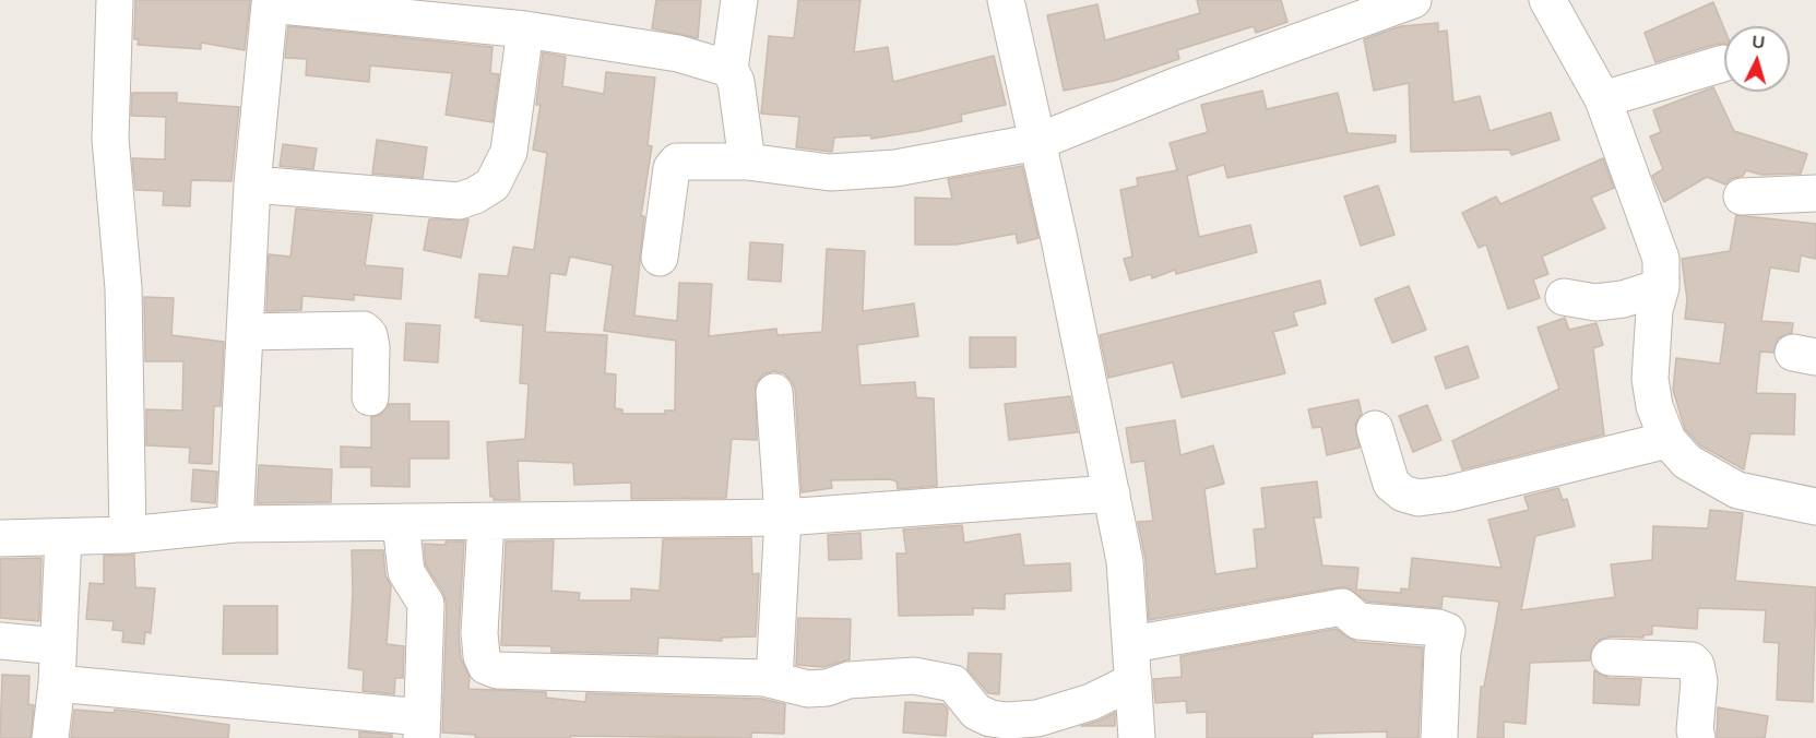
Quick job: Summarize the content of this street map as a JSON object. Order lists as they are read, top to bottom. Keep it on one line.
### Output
{"north":"top"}
